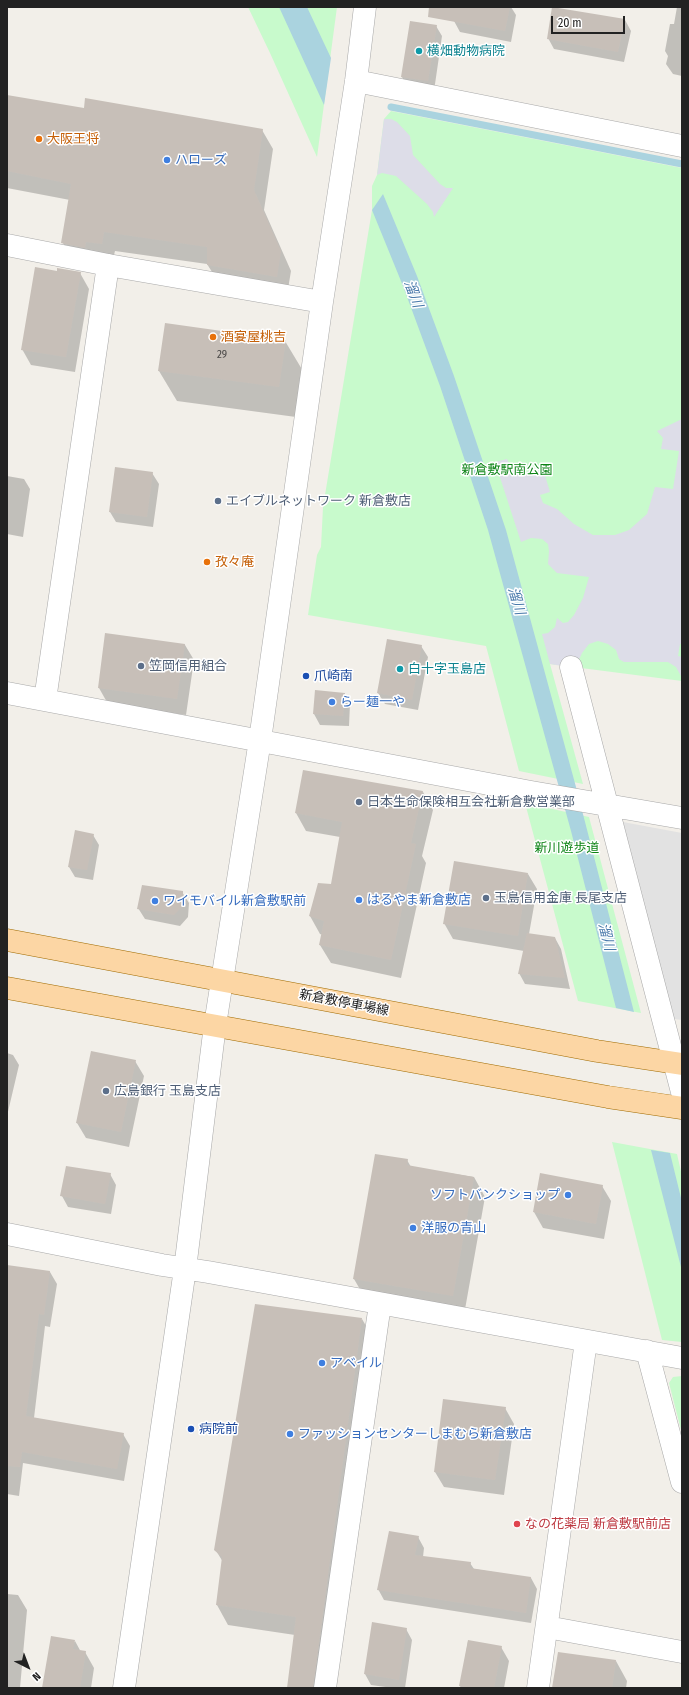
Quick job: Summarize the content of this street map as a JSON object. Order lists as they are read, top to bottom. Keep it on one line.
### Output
{"streets":{"main road":["新倉敷停車場線"]},"water":["溜川"],"parks":["新倉敷駅南公園","新川遊歩道"],"places":["横畑動物病院","大阪王将","ハローズ","酒宴屋桃吉","エイブルネットワーク 新倉敷店","孜々庵","笠岡信用組合","白十字玉島店","爪崎南","らー麺一や","日本生命保険相互会社新倉敷営業部","玉島信用金庫 長尾支店","はるやま新倉敷店","ワイモバイル新倉敷駅前","広島銀行 玉島支店","ソフトバンクショップ","洋服の青山","アベイル","病院前","ファッションセンターしまむら新倉敷店","なの花薬局 新倉敷駅前店"],"house_numbers":["29"],"scale_bar":"20 m","north":"bottom right"}
